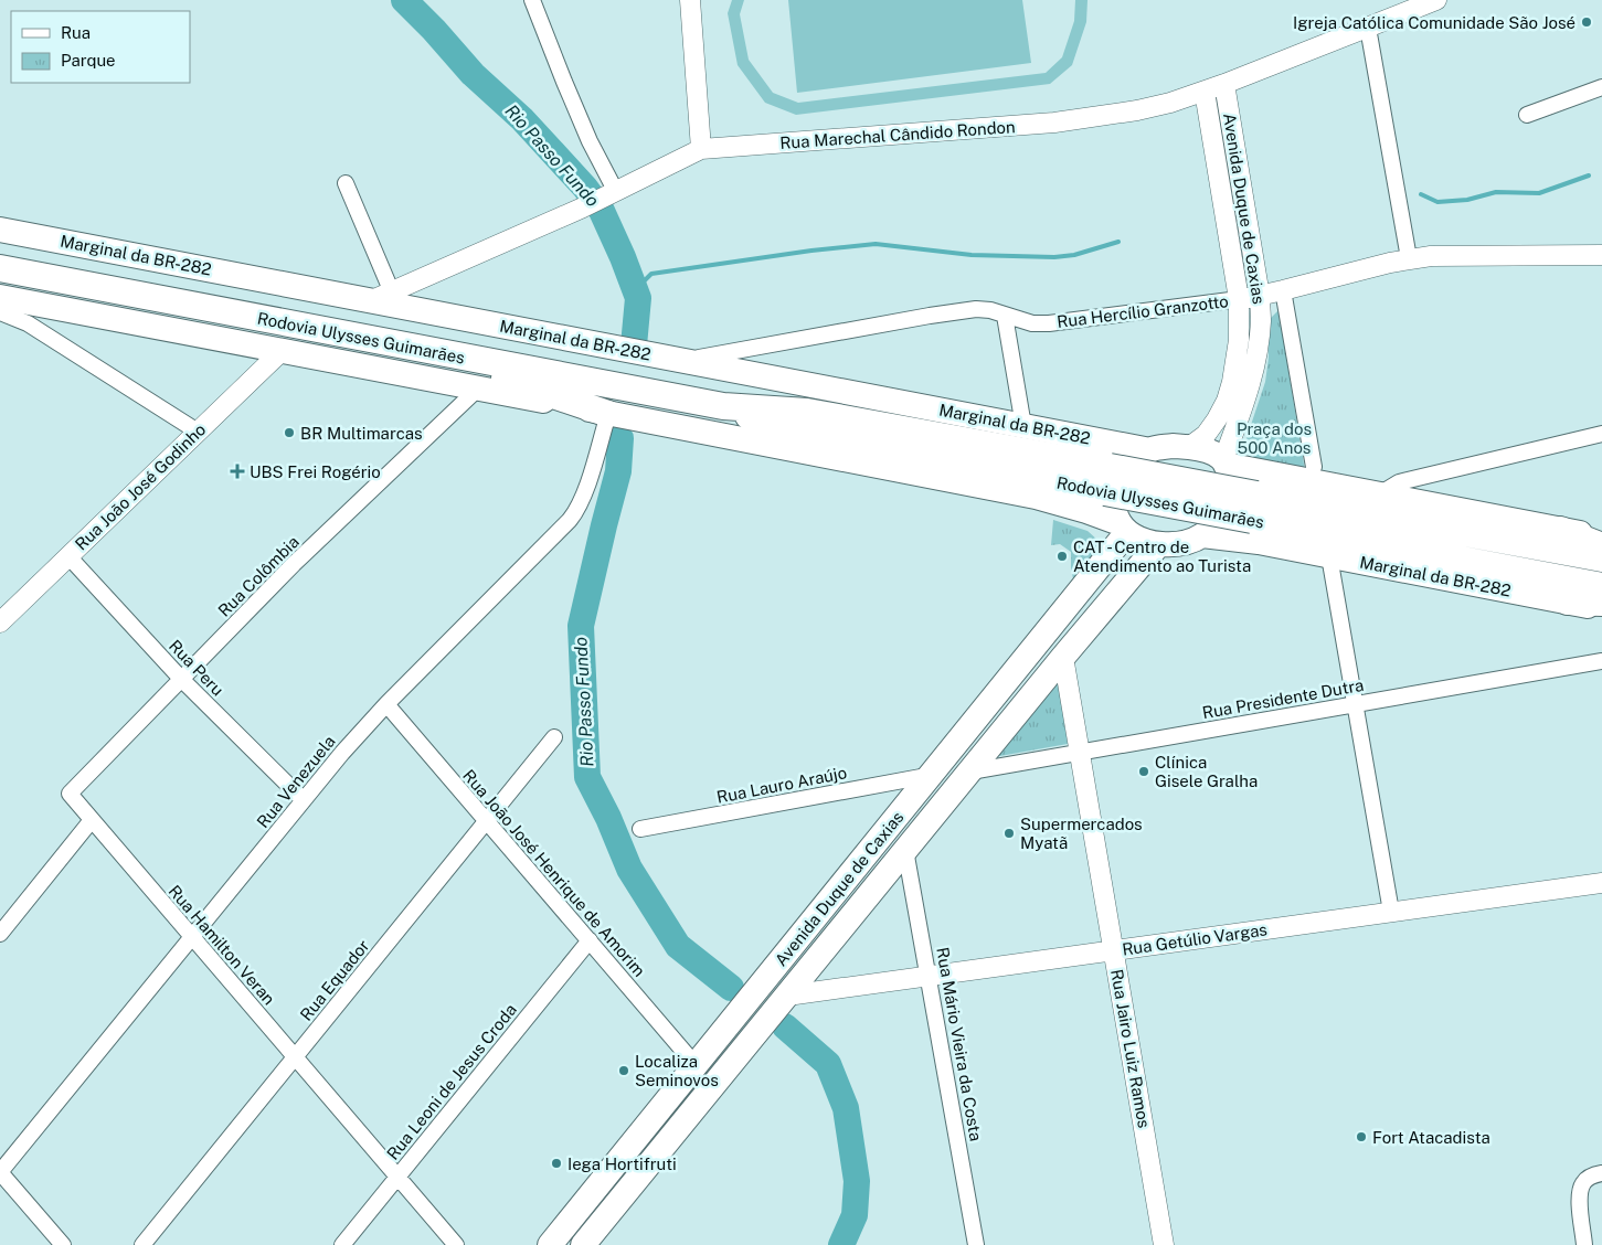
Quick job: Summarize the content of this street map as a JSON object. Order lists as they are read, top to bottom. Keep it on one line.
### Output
{"streets":{"highway":["Rodovia Ulysses Guimarães"],"main road":["Avenida Duque de Caxias","Marginal da BR-282"],"street":["Rua Marechal Cândido Rondon","Rua Hercílio Granzotto","Rua João José Godinho","Rua Colômbia","Rua Peru","Rua Presidente Dutra","Rua Venezuela","Rua Lauro Araújo","Rua João José Henrique de Amorim","Rua Getúlio Vargas","Rua Hamilton Veran","Rua Equador","Rua Mário Vieira da Costa","Rua Jairo Luiz Ramos","Rua Leoni de Jesus Croda"]},"crossings":[["Rua Marechal Cândido Rondon","Avenida Duque de Caxias"],["Rua Marechal Cândido Rondon","Marginal da BR-282"],["Avenida Duque de Caxias","Marginal da BR-282"],["Avenida Duque de Caxias","Rua Hercílio Granzotto"],["Avenida Duque de Caxias","Rua Presidente Dutra"],["Avenida Duque de Caxias","Rua Lauro Araújo"],["Avenida Duque de Caxias","Rua João José Henrique de Amorim"],["Avenida Duque de Caxias","Rua Getúlio Vargas"],["Avenida Duque de Caxias","Rua Mário Vieira da Costa"],["Avenida Duque de Caxias","Rua Jairo Luiz Ramos"],["Marginal da BR-282","Rua Hercílio Granzotto"],["Rua João José Godinho","Rua Peru"],["Rua Colômbia","Rua Peru"],["Rua Colômbia","Rua Hamilton Veran"],["Rua Peru","Rua Venezuela"],["Rua Presidente Dutra","Rua Jairo Luiz Ramos"],["Rua Venezuela","Rua João José Henrique de Amorim"],["Rua Venezuela","Rua Hamilton Veran"],["Rua João José Henrique de Amorim","Rua Equador"],["Rua João José Henrique de Amorim","Rua Leoni de Jesus Croda"],["Rua Getúlio Vargas","Rua Mário Vieira da Costa"],["Rua Getúlio Vargas","Rua Jairo Luiz Ramos"],["Rua Hamilton Veran","Rua Equador"],["Rua Hamilton Veran","Rua Leoni de Jesus Croda"]],"water":["Rio Passo Fundo"],"parks":["Praça dos 500 Anos"],"places":{"other":["Igreja Católica Comunidade São José","BR Multimarcas","CAT - Centro de Atendimento ao Turista","Clínica Gisele Gralha","Supermercados Myatã","Localiza Seminovos","Fort Atacadista","Iega Hortifruti"],"health":["UBS Frei Rogério"]},"legend":["Rua","Parque"]}
